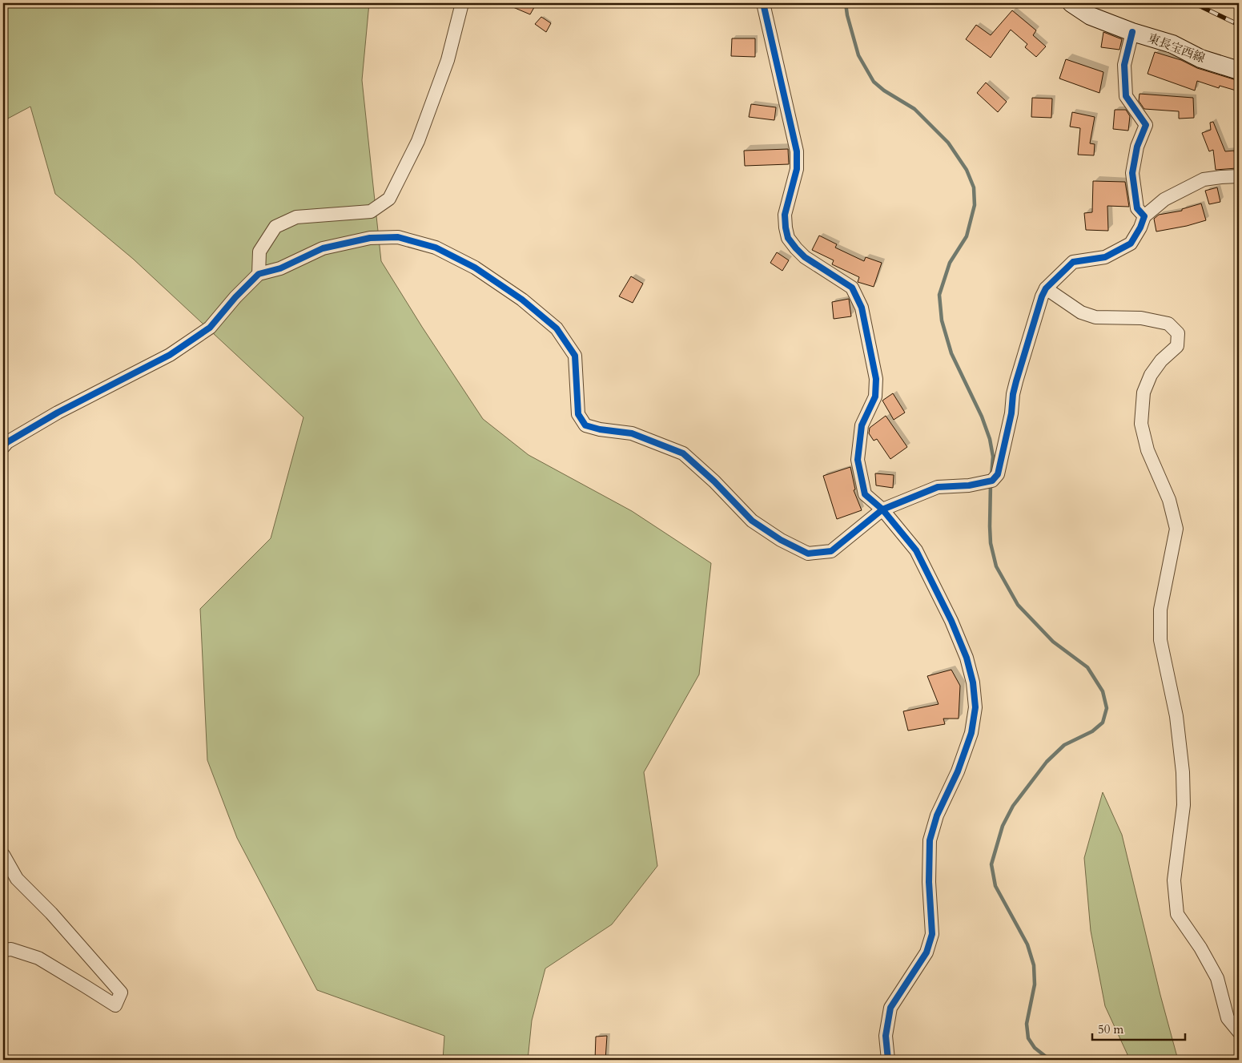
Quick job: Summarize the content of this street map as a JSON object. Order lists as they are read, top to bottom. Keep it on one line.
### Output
{"streets":{"main road":["東長宝西線"]},"scale_bar":"50 m"}
